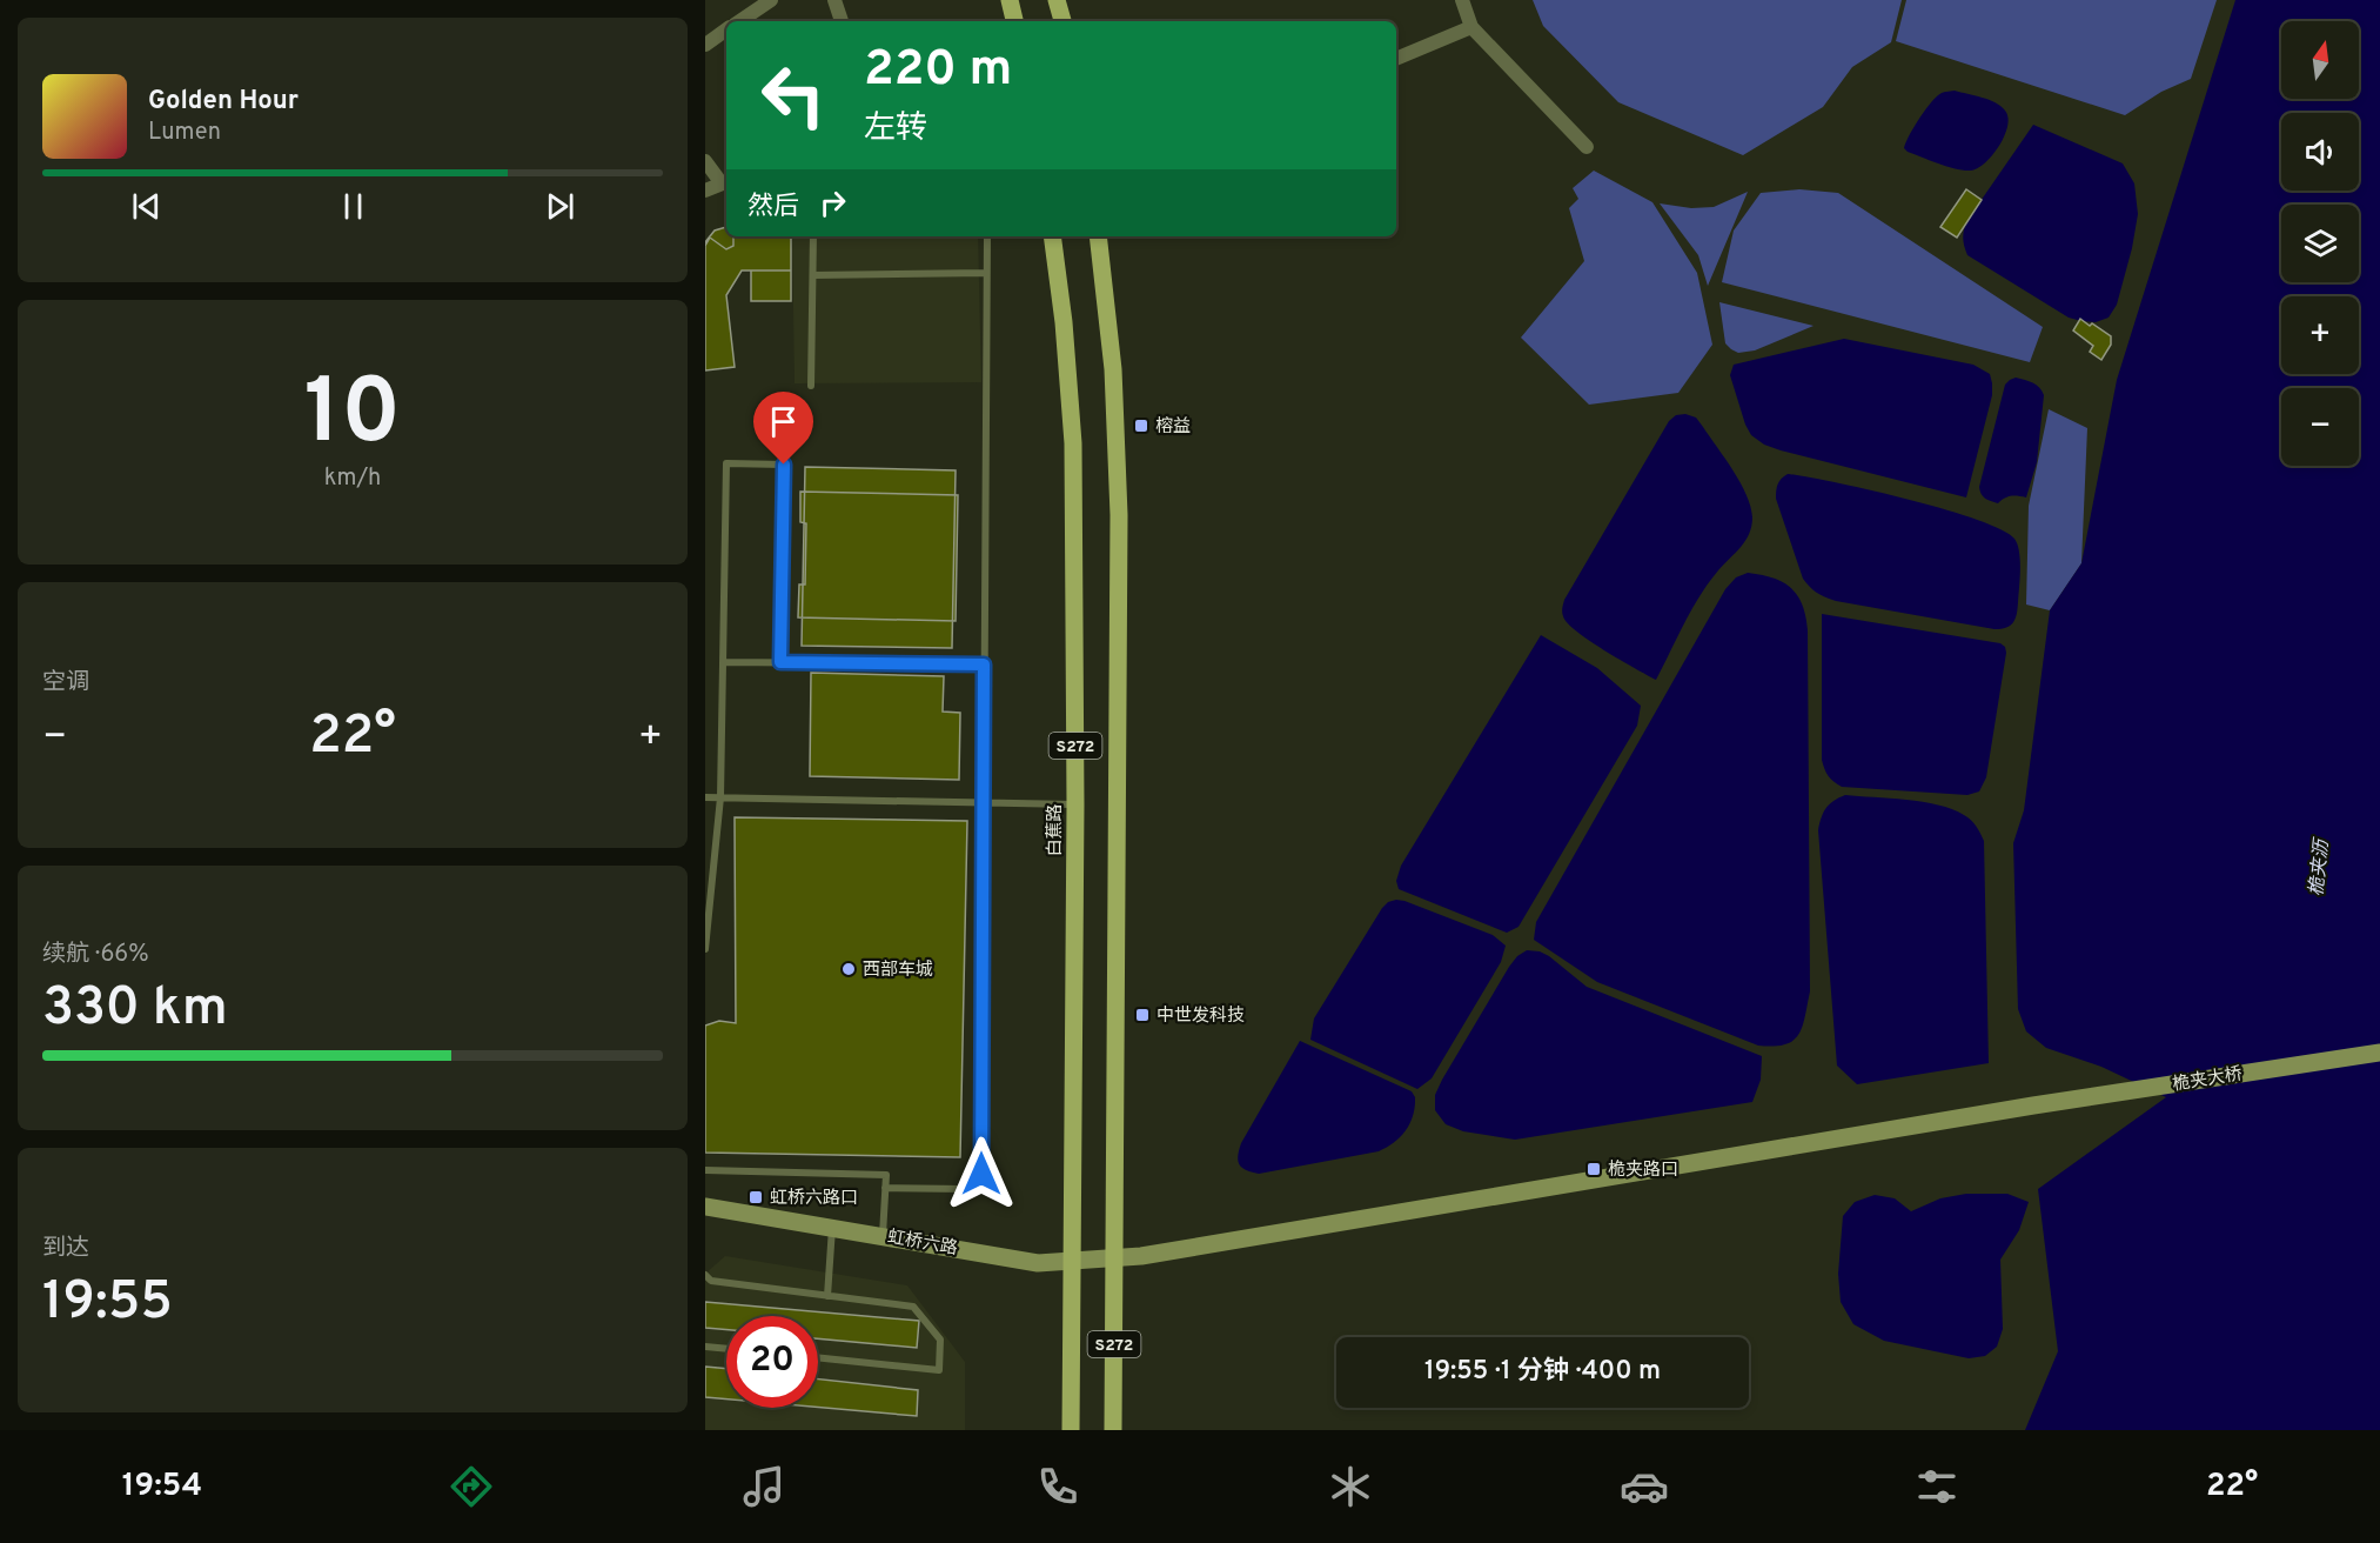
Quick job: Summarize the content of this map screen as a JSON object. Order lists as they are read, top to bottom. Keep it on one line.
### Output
{"streets":{"main road":["S272","白蕉路"],"street":["桅夹大桥","虹桥六路"]},"crossings":[["S272","虹桥六路"],["白蕉路","虹桥六路"],["桅夹大桥","虹桥六路"]],"water":["桅夹沥"],"places":{"transit":["榕益","中世发科技","桅夹路口","虹桥六路口"],"other":["西部车城"]},"north":"top","page":{"map_buttons":["+","−"],"turn":["220 m","左转"],"song":["Golden Hour","Lumen"],"then":"然后","tile":[["10","km/h"],"空调",["续航 · 66%","330 km"],["到达","19:55"]],"heat":["−","22°","+"],"limit":"20","trip":"19:55 · 1 分钟 · 400 m","tabs":["19:54","22°"]}}
